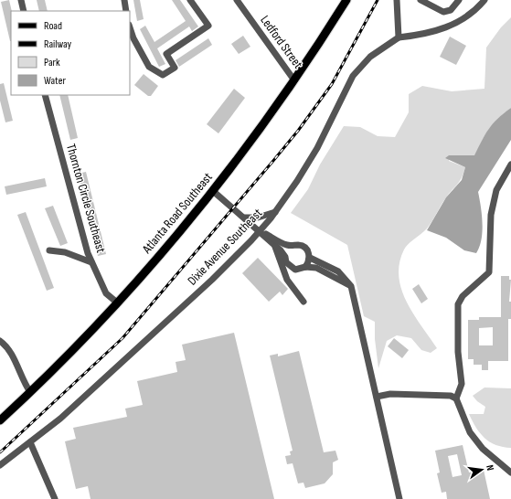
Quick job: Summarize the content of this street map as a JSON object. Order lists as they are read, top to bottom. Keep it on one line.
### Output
{"streets":{"main road":["Atlanta Road Southeast"],"street":["Ledford Street","Thornton Circle Southeast","Dixie Avenue Southeast"]},"crossings":[["Ledford Street","Atlanta Road Southeast"],["Thornton Circle Southeast","Atlanta Road Southeast"]],"legend":["Road","Railway","Park","Water"],"north":"right"}
